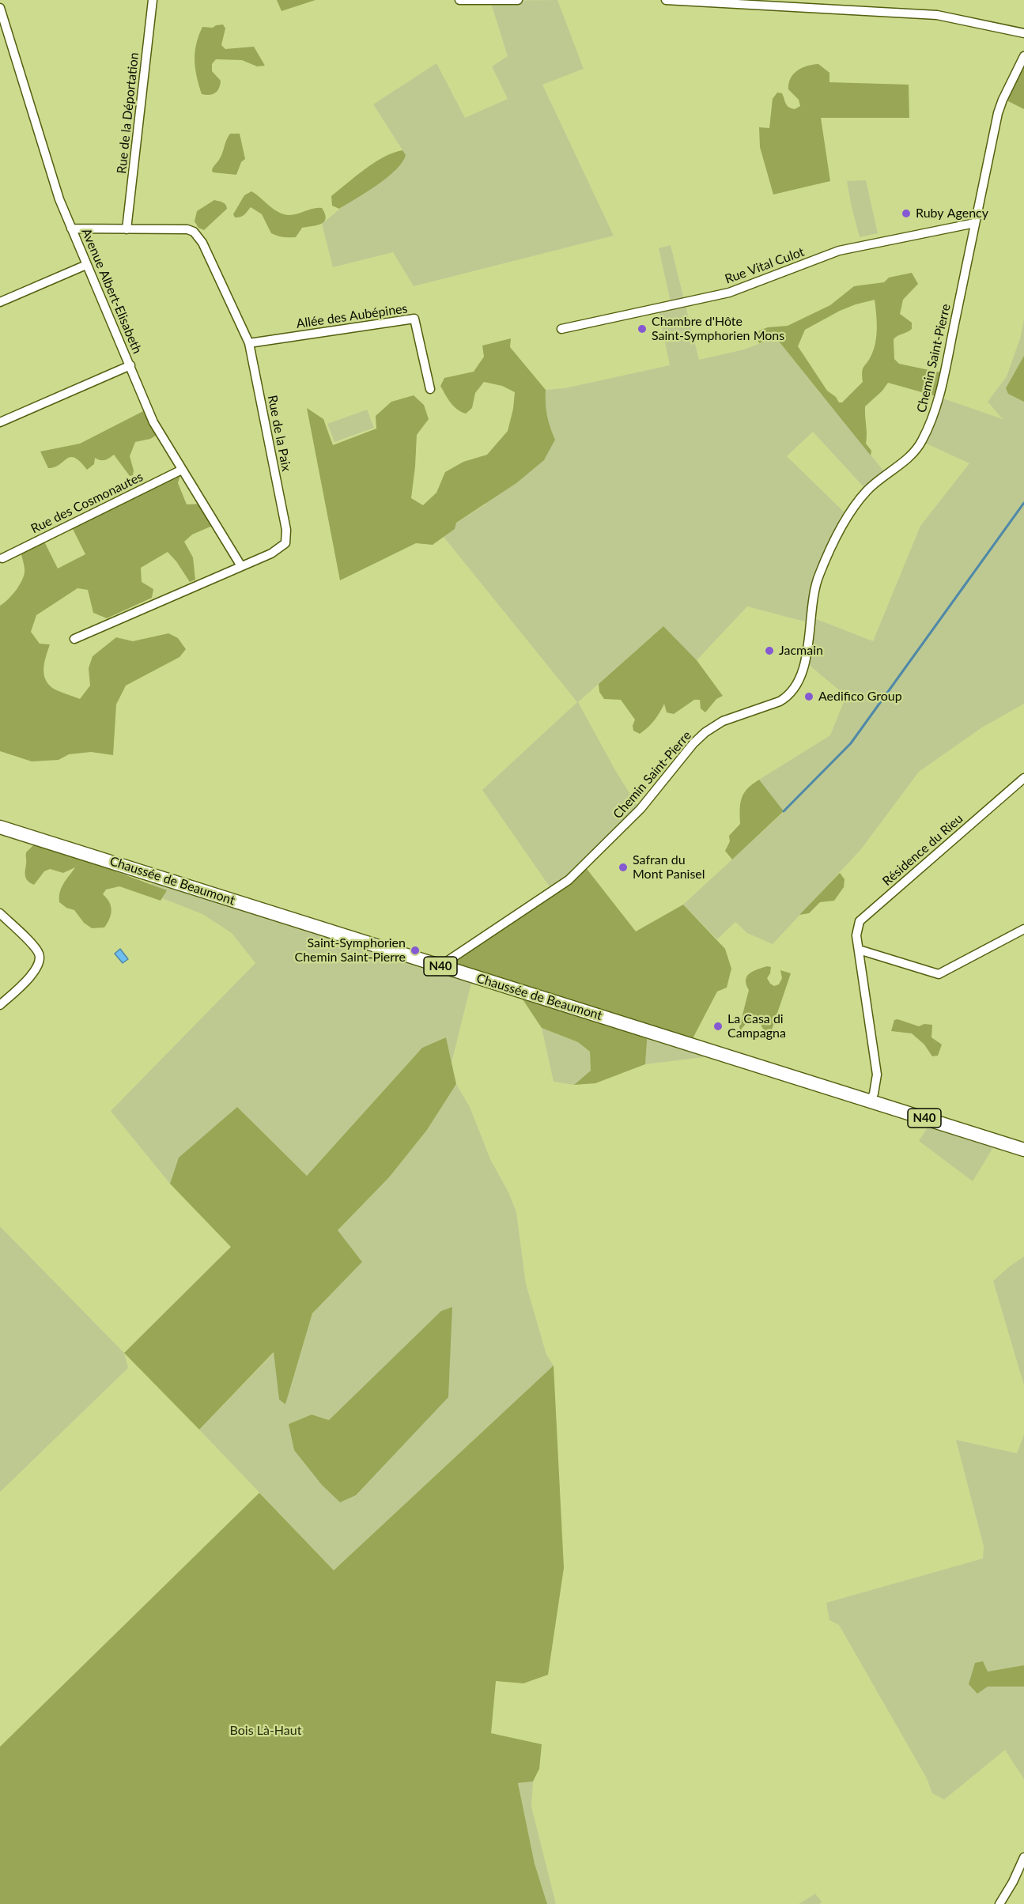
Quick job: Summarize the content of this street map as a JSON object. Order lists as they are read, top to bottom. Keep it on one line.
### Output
{"streets":{"main road":["Chaussée de Beaumont","N40"],"street":["Rue de la Déportation","Rue Vital Culot","Avenue Albert-Elisabeth","Allée des Aubépines","Chemin Saint-Pierre","Rue de la Paix","Rue des Cosmonautes","Résidence du Rieu"]},"crossings":[["Rue de la Déportation","Rue de la Paix"],["Rue Vital Culot","Chemin Saint-Pierre"],["Avenue Albert-Elisabeth","Rue de la Paix"],["Avenue Albert-Elisabeth","Rue des Cosmonautes"],["Allée des Aubépines","Rue de la Paix"],["Chemin Saint-Pierre","Chaussée de Beaumont"],["Résidence du Rieu","Chaussée de Beaumont"]],"parks":["Bois Là-Haut"],"places":["Ruby Agency","Chambre d'Hôte Saint-Symphorien Mons","Jacmain","Aedifico Group","Safran du Mont Panisel","Saint-Symphorien Chemin Saint-Pierre","La Casa di Campagna"]}
